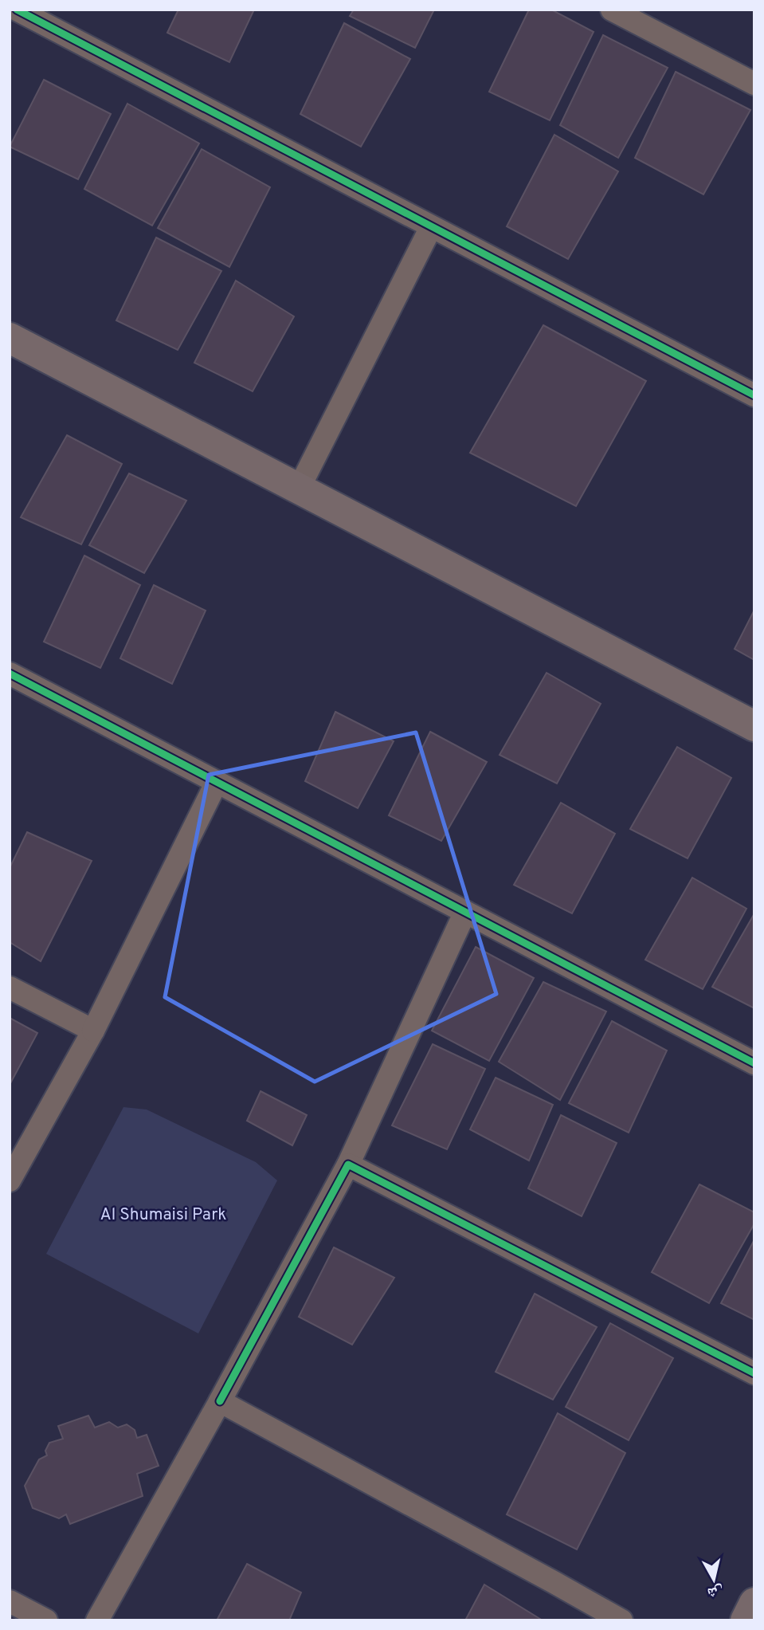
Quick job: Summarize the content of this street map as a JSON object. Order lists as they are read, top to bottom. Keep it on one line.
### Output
{"parks":["Al Shumaisi Park"],"north":"bottom"}
